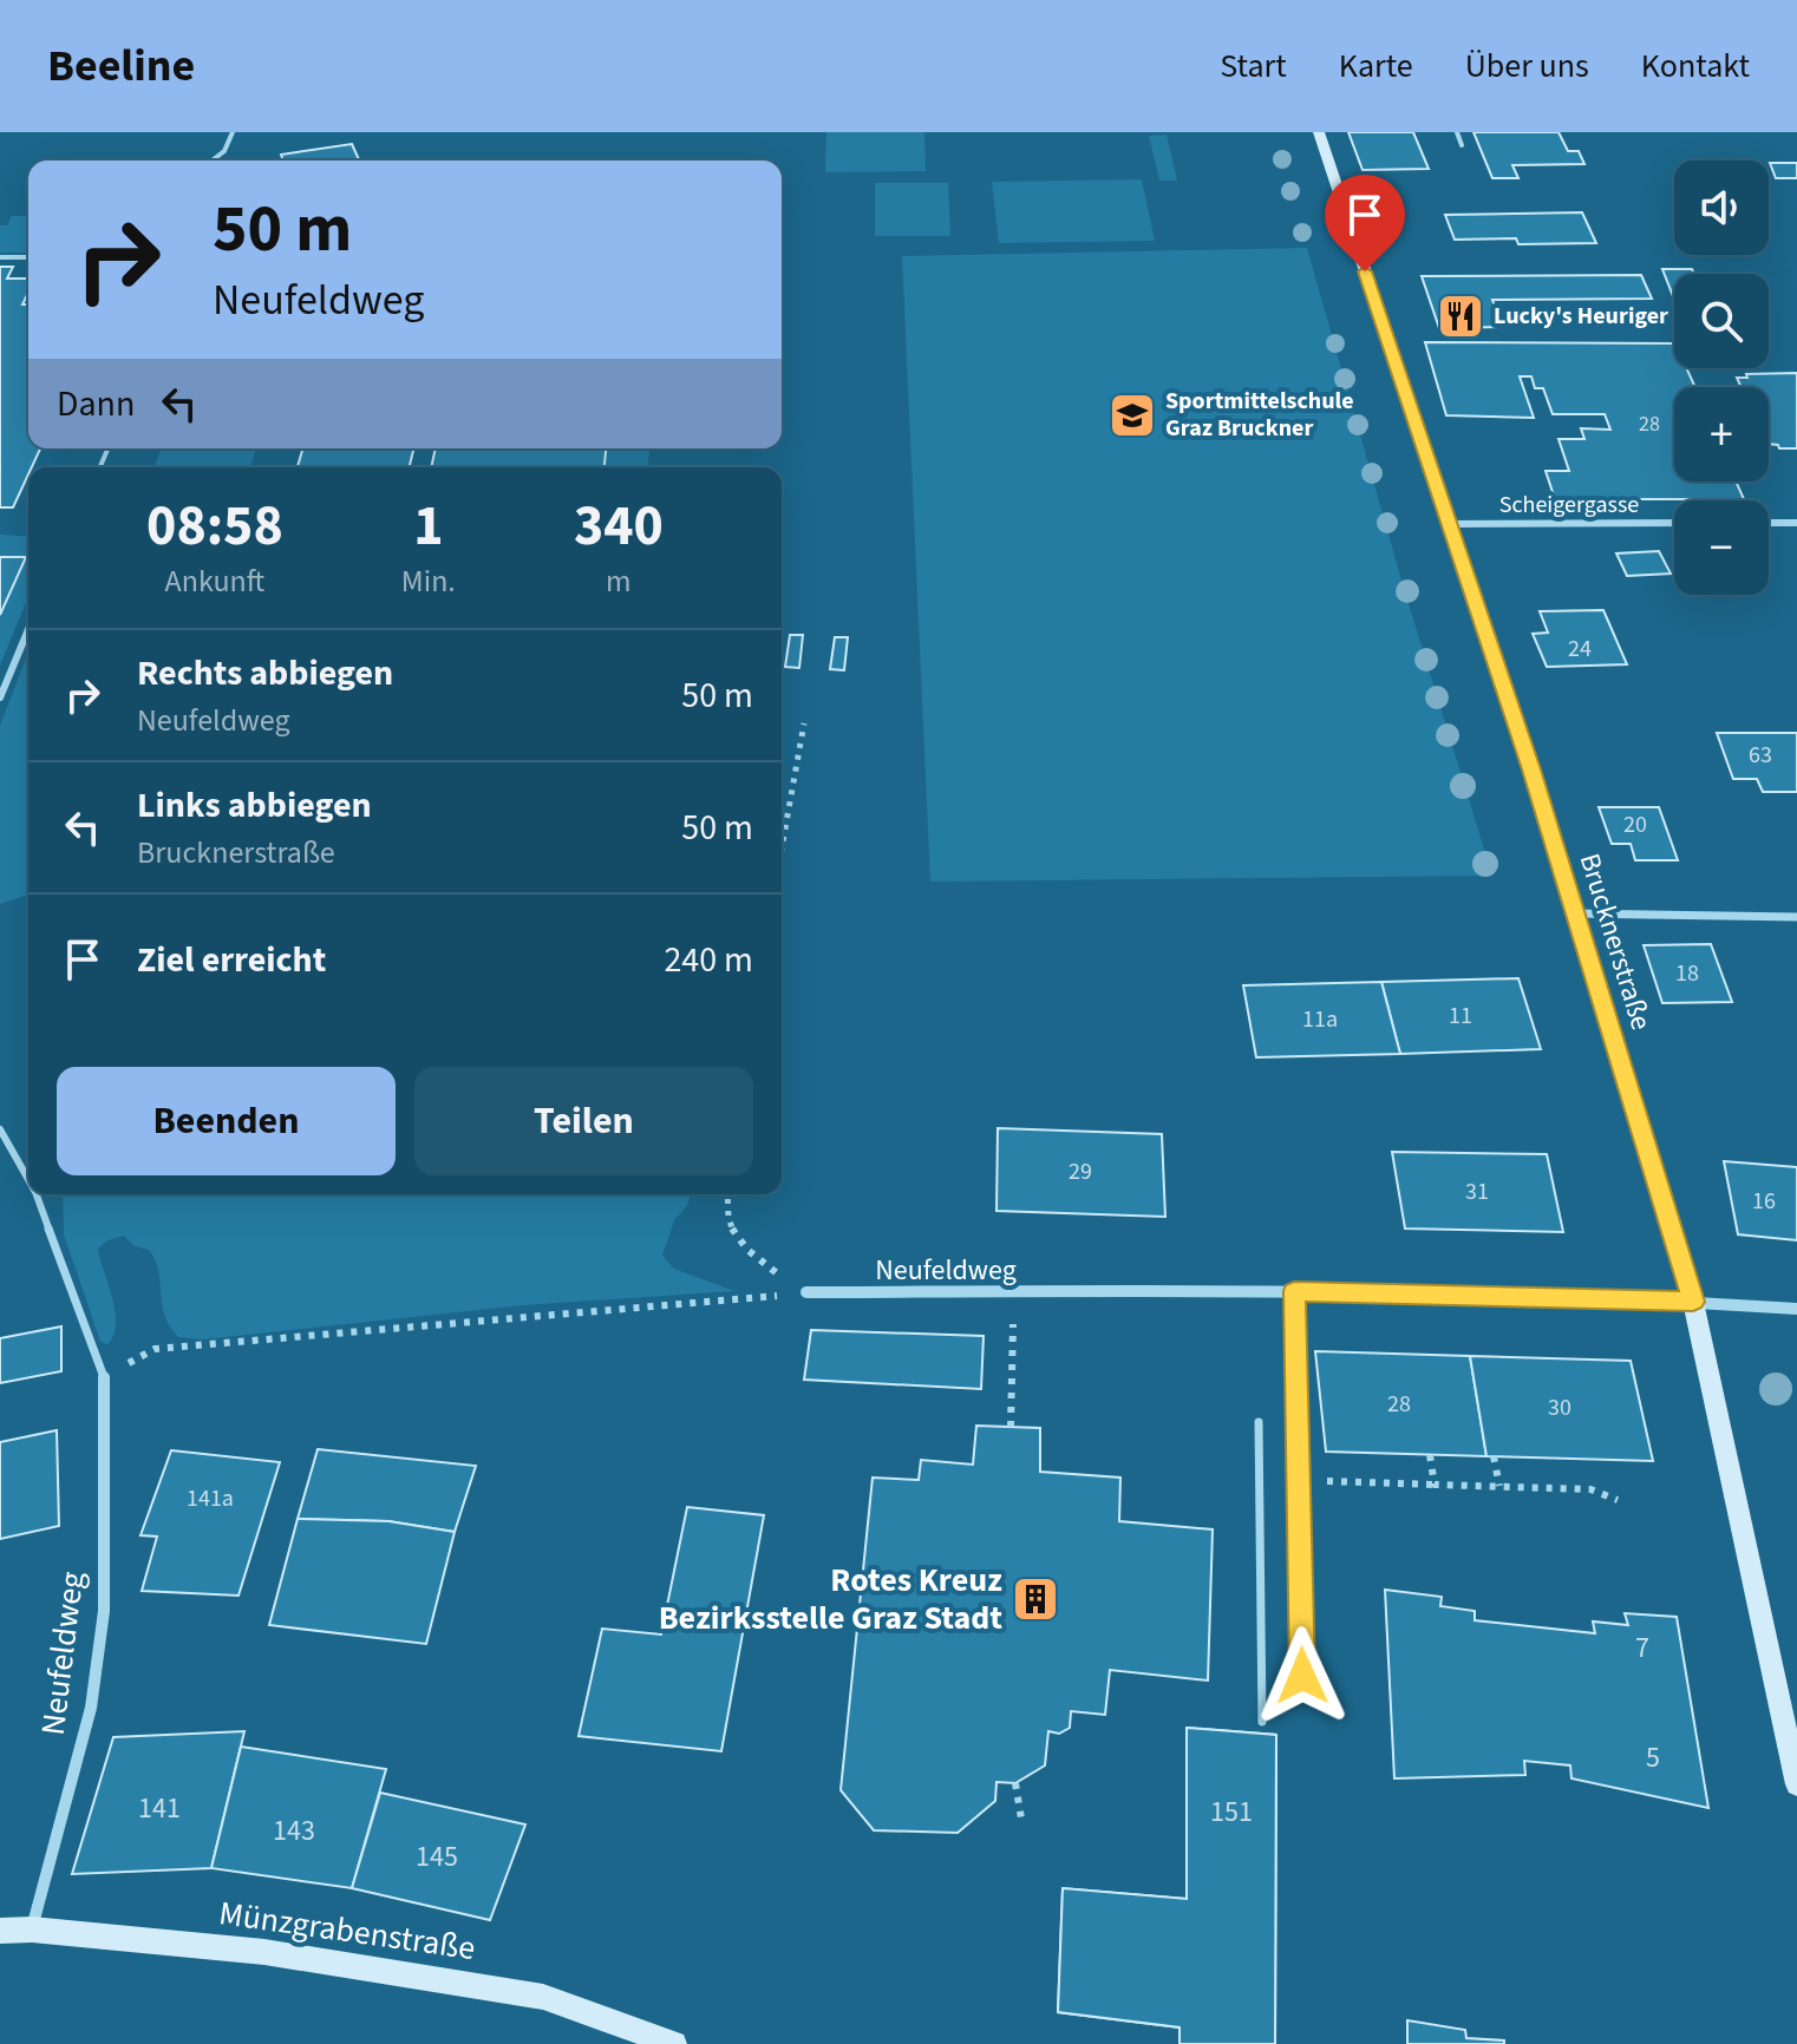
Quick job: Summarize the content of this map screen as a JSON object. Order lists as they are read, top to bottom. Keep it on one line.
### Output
{"streets":{"main road":["Brucknerstraße","Münzgrabenstraße"],"street":["Scheigergasse","Neufeldweg"]},"crossings":[["Scheigergasse","Brucknerstraße"],["Brucknerstraße","Neufeldweg"],["Neufeldweg","Münzgrabenstraße"]],"places":{"restaurant":["Lucky's Heuriger"],"school or university":["Sportmittelschule Graz Bruckner"],"building":["Rotes Kreuz Bezirksstelle Graz Stadt"]},"house_numbers":["28","24","63","20","18","11","11a","29","31","16","28","30","141a","7","5","141","151","143","145"],"page":{"header":"Beeline","nav":["Start","Karte","Über uns","Kontakt"],"map_buttons":["+","−"],"turn":["50 m","Neufeldweg"],"then":"Dann","eta":["08:58","Ankunft","1","Min.","340","m"],"list":[{"name":"Rechts abbiegen","note":"Neufeldweg","value":"50 m"},{"name":"Links abbiegen","note":"Brucknerstraße","value":"50 m"},{"name":"Ziel erreicht","value":"240 m"}],"buttons":["Beenden","Teilen"]}}
